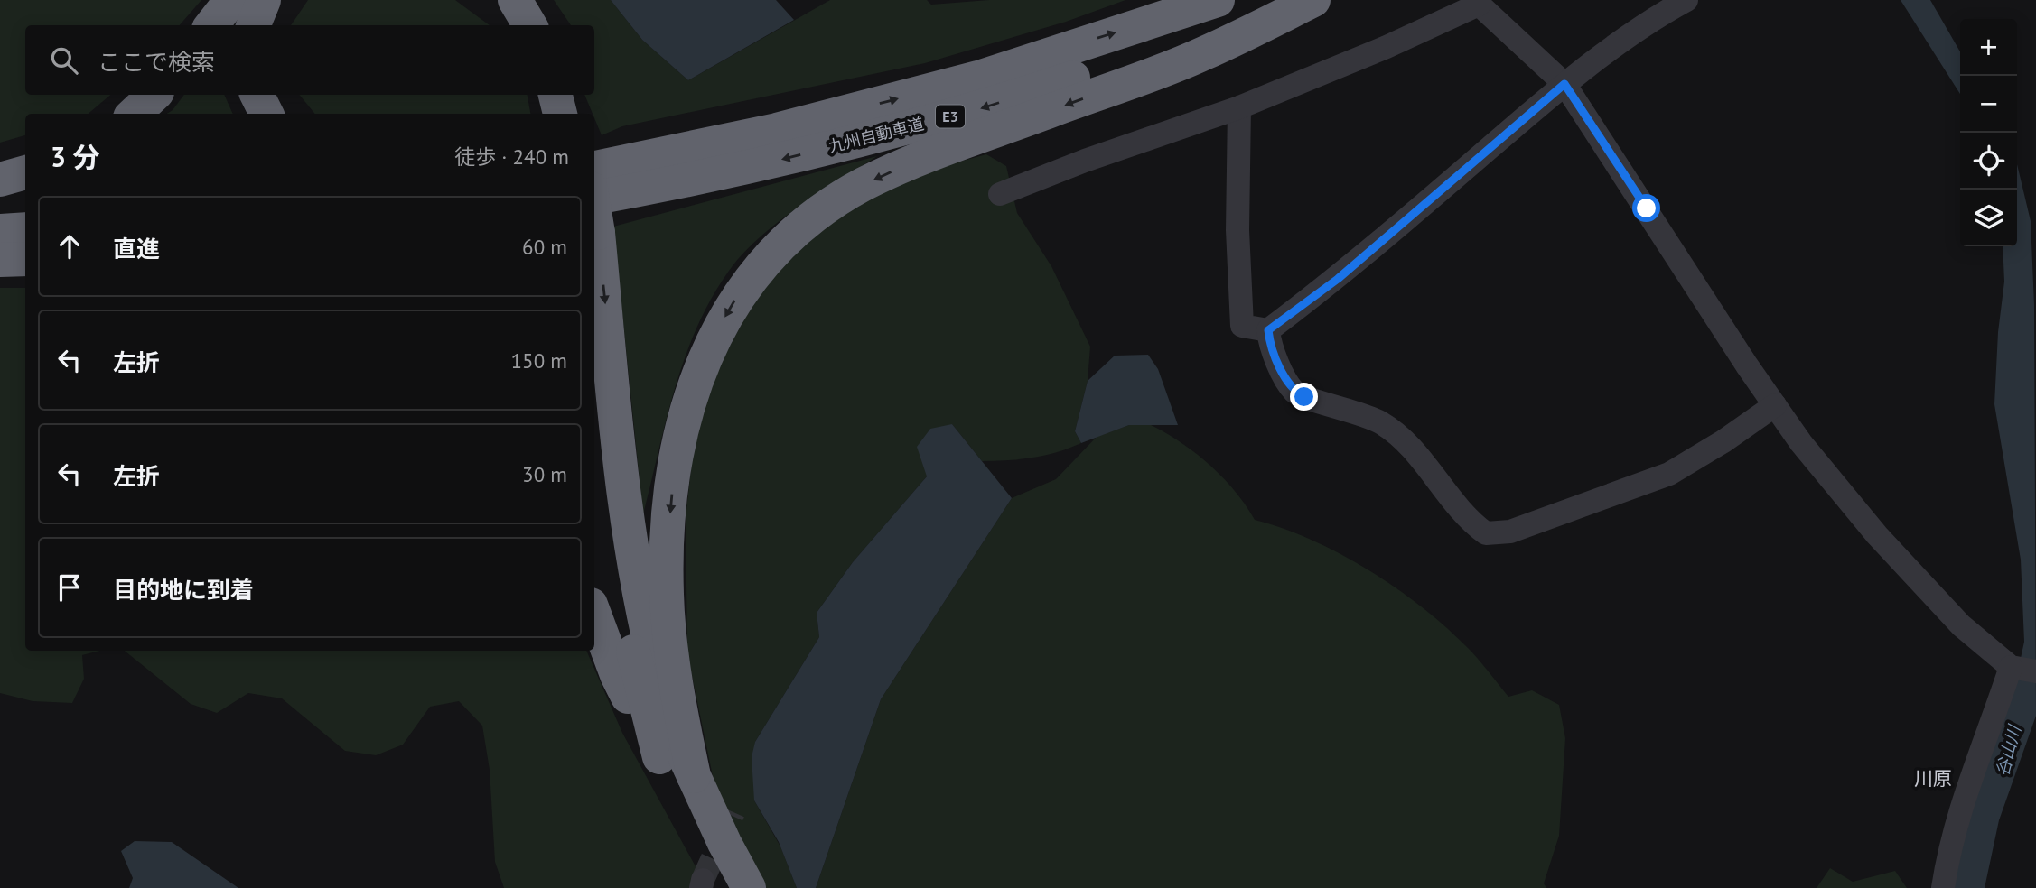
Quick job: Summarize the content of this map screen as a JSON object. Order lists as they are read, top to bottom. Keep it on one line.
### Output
{"streets":{"highway":["E3","九州自動車道"]},"districts":["川原"],"water":["谷山川"],"page":{"map_buttons":["+","−"],"search":"ここで検索","heading":["3 分","徒歩 · 240 m"],"list":[["直進","60 m"],["左折","150 m"],["左折","30 m"],"目的地に到着"]}}
